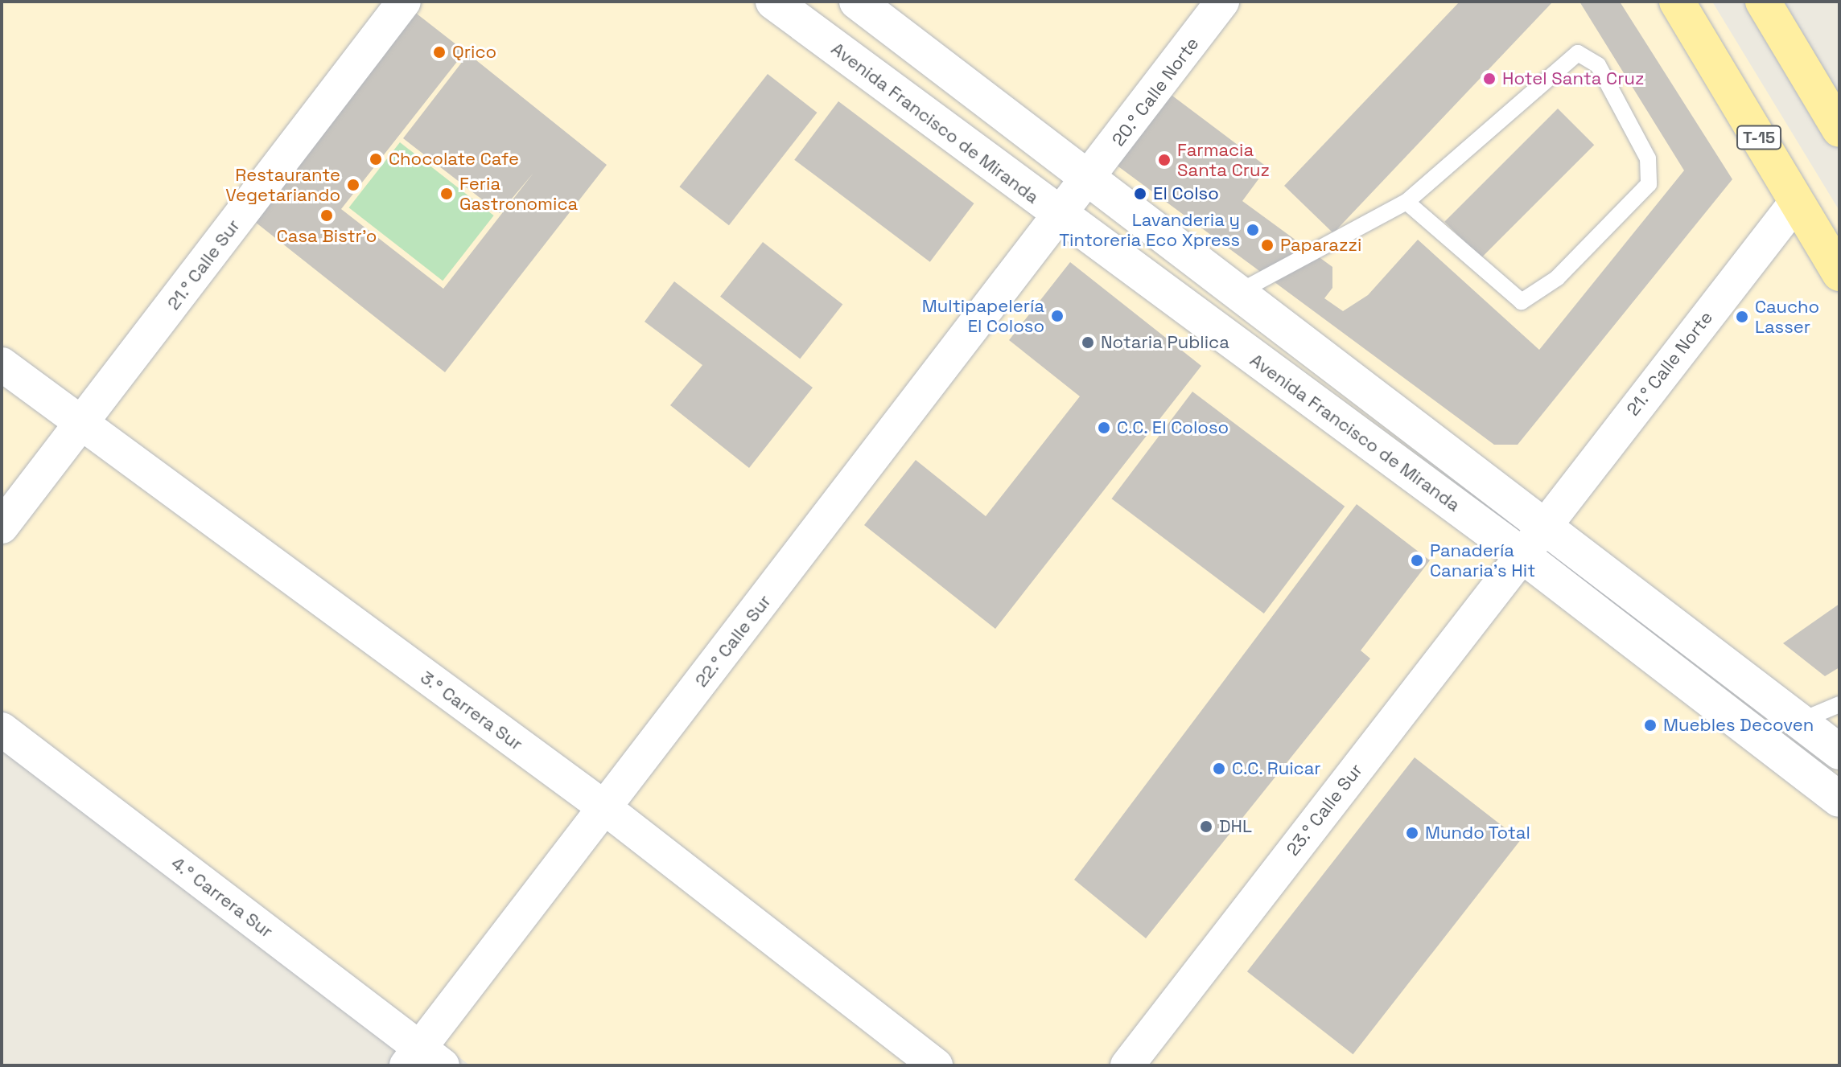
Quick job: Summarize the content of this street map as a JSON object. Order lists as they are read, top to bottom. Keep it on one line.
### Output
{"streets":{"main road":["T-15"],"street":["20.° Calle Norte","Avenida Francisco de Miranda","21.° Calle Sur","21.° Calle Norte","22.° Calle Sur","3.° Carrera Sur","23.° Calle Sur","4.° Carrera Sur"]},"crossings":[["20.° Calle Norte","Avenida Francisco de Miranda"],["20.° Calle Norte","22.° Calle Sur"],["Avenida Francisco de Miranda","21.° Calle Norte"],["Avenida Francisco de Miranda","22.° Calle Sur"],["Avenida Francisco de Miranda","23.° Calle Sur"],["T-15","21.° Calle Norte"],["21.° Calle Sur","3.° Carrera Sur"],["21.° Calle Norte","23.° Calle Sur"],["22.° Calle Sur","3.° Carrera Sur"],["22.° Calle Sur","4.° Carrera Sur"]],"places":["Qrico","Hotel Santa Cruz","Chocolate Cafe","Farmacia Santa Cruz","Restaurante Vegetariando","Feria Gastronomica","El Colso","Casa Bistr'o","Lavanderia y Tintoreria Eco Xpress","Paparazzi","Multipapelería El Coloso","Caucho Lasser","Notaria Publica","C.C. El Coloso","Panadería Canaria's Hit","Muebles Decoven","C.C. Ruicar","DHL","Mundo Total"]}
